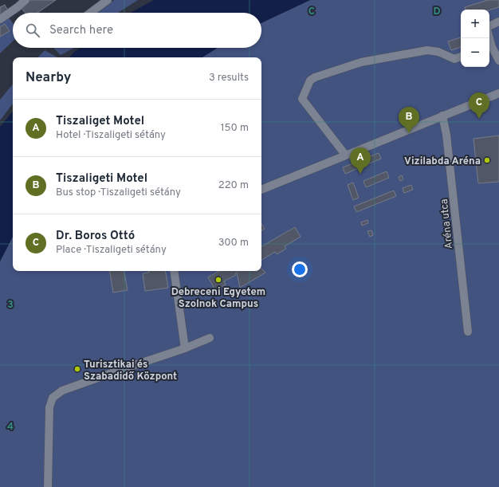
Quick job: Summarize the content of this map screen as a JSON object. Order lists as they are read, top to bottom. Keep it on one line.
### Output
{"streets":{"street":["Aréna utca"]},"places":["Vizilabda Aréna","Debreceni Egyetem Szolnok Campus","Turisztikai és Szabadidő Központ"],"page":{"map_buttons":["+","−"],"search":"Search here","heading":["Nearby","3 results"],"pins":["C","B","A"],"list":[{"mark":"A","name":"Tiszaliget Motel","note":"Hotel · Tiszaligeti sétány","value":"150 m"},{"mark":"B","name":"Tiszaligeti Motel","note":"Bus stop · Tiszaligeti sétány","value":"220 m"},{"mark":"C","name":"Dr. Boros Ottó","note":"Place · Tiszaligeti sétány","value":"300 m"}]},"grid":{"columns":["C","D"],"rows":["3","4"]}}
